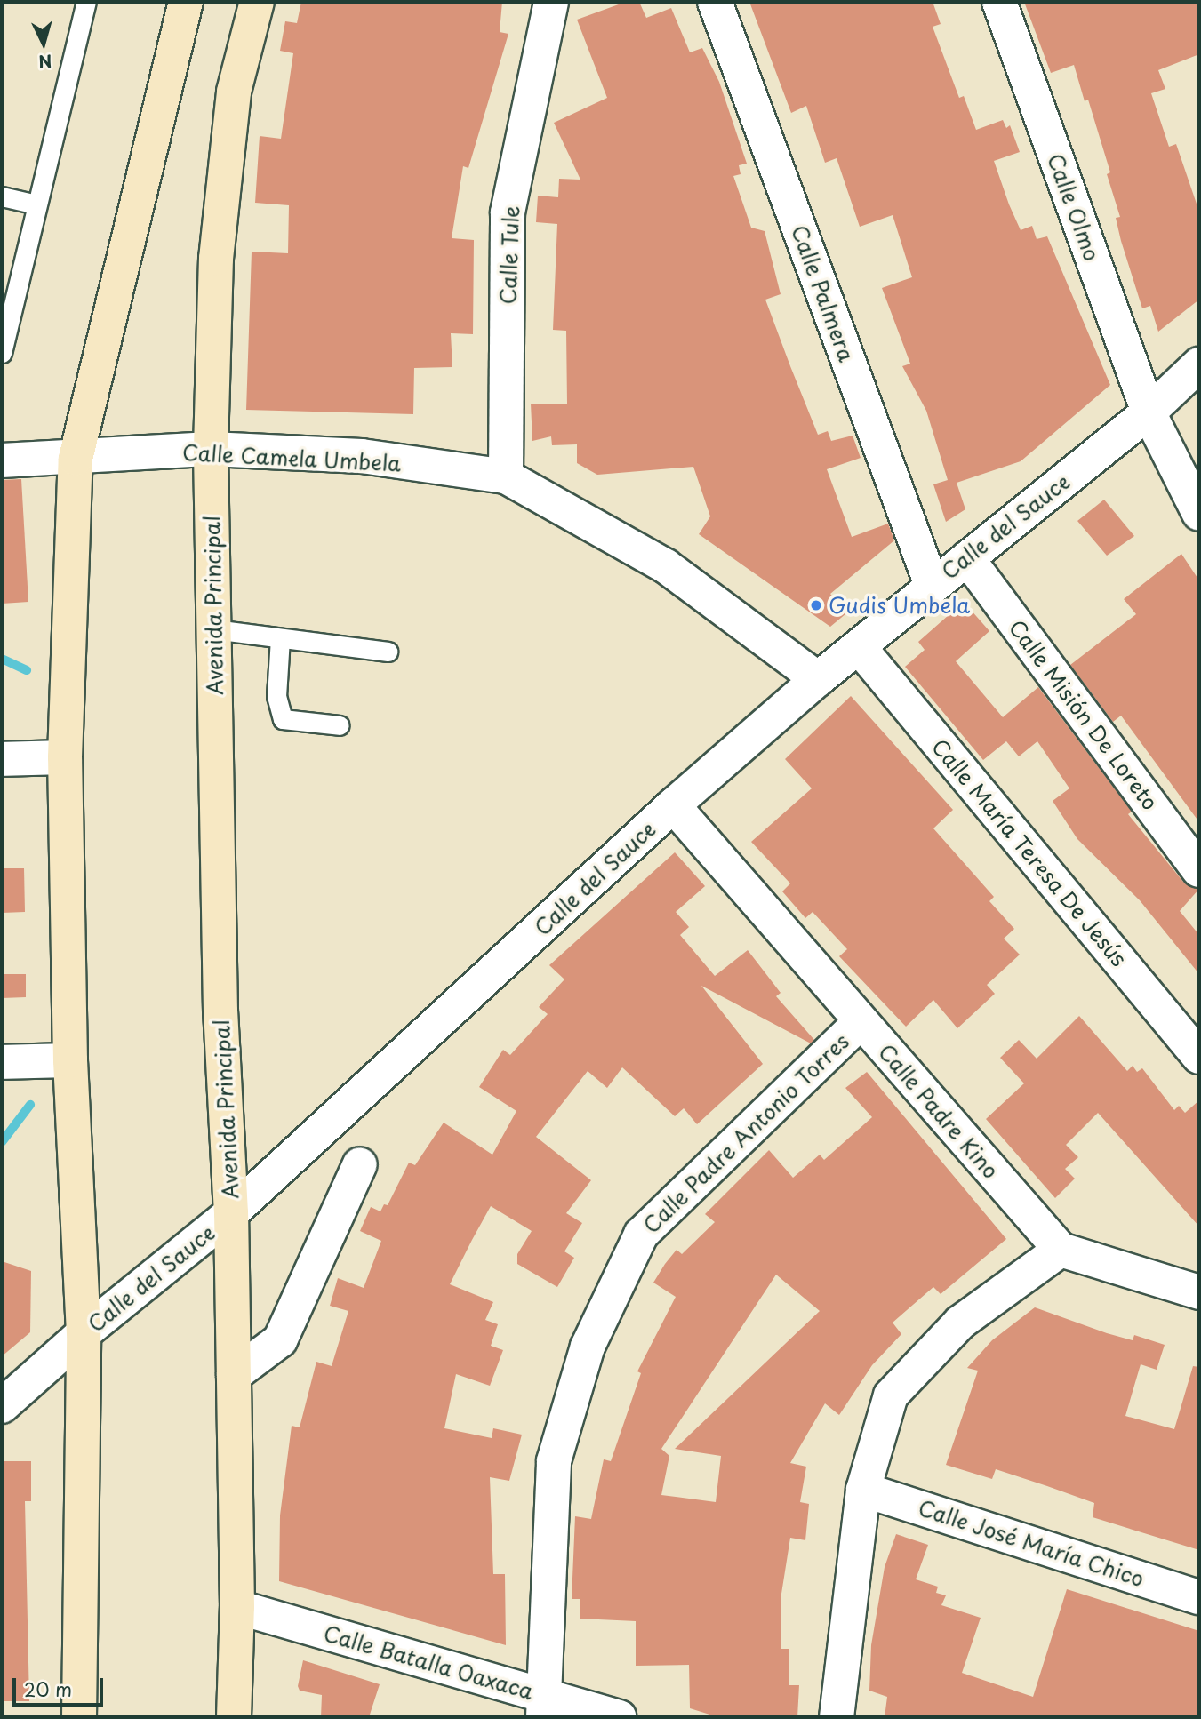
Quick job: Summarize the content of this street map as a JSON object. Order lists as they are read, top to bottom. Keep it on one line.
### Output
{"streets":{"main road":["Avenida Principal"],"street":["Calle Olmo","Calle Tule","Calle Palmera","Calle Camela Umbela","Calle del Sauce","Calle Misión De Loreto","Calle María Teresa De Jesús","Calle Padre Kino","Calle Padre Antonio Torres","Calle José María Chico","Calle Batalla Oaxaca"]},"crossings":[["Calle Olmo","Calle del Sauce"],["Calle Tule","Calle Camela Umbela"],["Calle Palmera","Calle del Sauce"],["Calle Camela Umbela","Calle del Sauce"],["Calle Camela Umbela","Avenida Principal"],["Calle del Sauce","Avenida Principal"],["Calle del Sauce","Calle Misión De Loreto"],["Calle del Sauce","Calle María Teresa De Jesús"],["Calle del Sauce","Calle Padre Kino"],["Avenida Principal","Calle Batalla Oaxaca"],["Calle Padre Kino","Calle Padre Antonio Torres"],["Calle Padre Antonio Torres","Calle Batalla Oaxaca"]],"places":["Gudis Umbela"],"scale_bar":"20 m","north":"bottom"}
